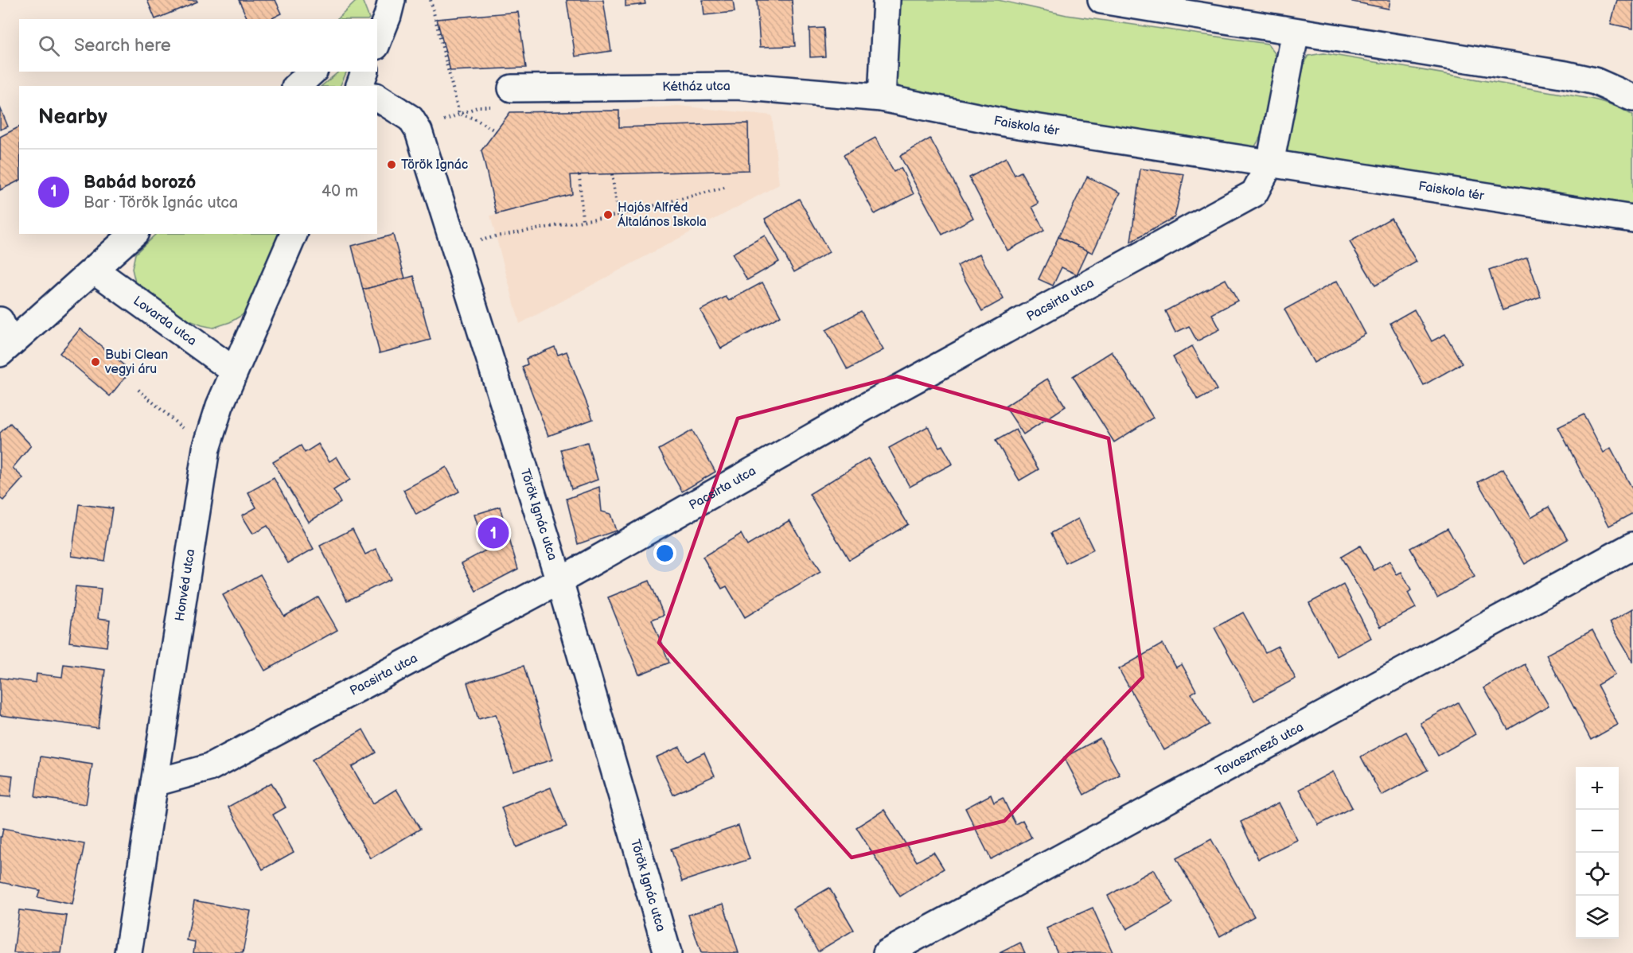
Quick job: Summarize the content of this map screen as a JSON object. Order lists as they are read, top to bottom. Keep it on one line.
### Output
{"streets":{"street":["Kétház utca","Faiskola tér","Pacsirta utca","Lovarda utca","Török Ignác utca","Honvéd utca","Tavaszmező utca"]},"crossings":[["Kétház utca","Faiskola tér"],["Faiskola tér","Pacsirta utca"],["Pacsirta utca","Török Ignác utca"],["Pacsirta utca","Honvéd utca"],["Lovarda utca","Honvéd utca"]],"places":["Török Ignác","Hajós Alfréd Általános Iskola","Bubi Clean vegyi áru"],"page":{"search":"Search here","heading":"Nearby","list":[{"mark":"1","name":"Babád borozó","note":"Bar · Török Ignác utca","value":"40 m"}],"pins":"1","map_buttons":["+","−"]}}
